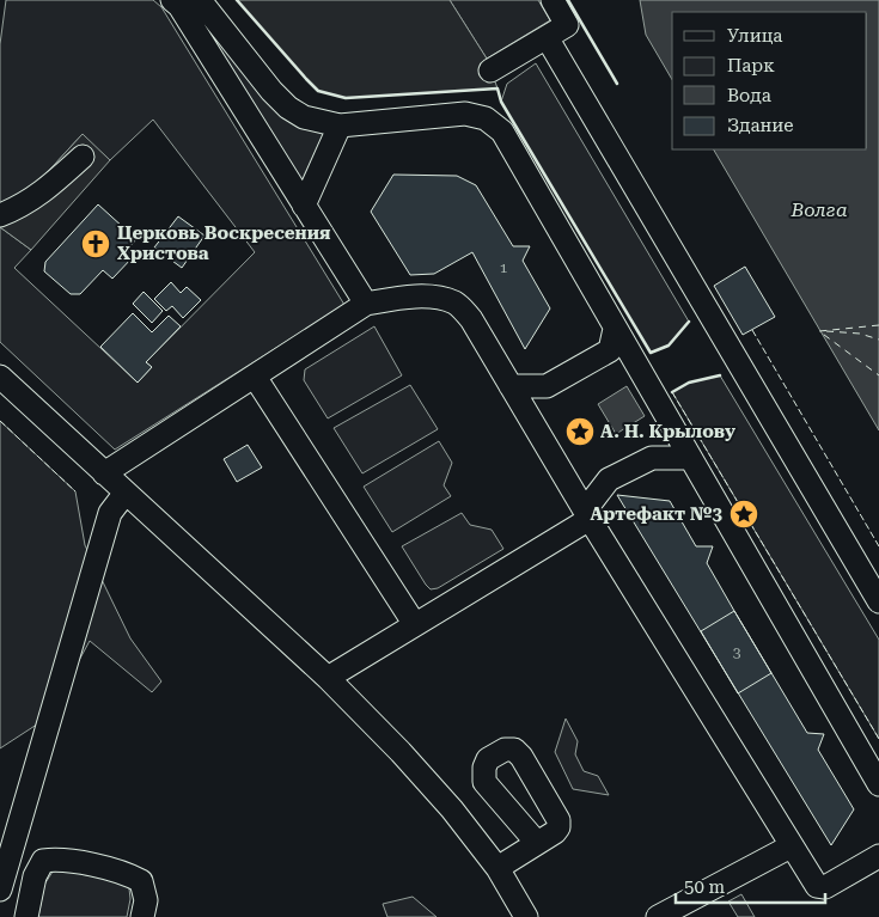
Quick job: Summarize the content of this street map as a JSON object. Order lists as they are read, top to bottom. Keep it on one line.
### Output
{"water":["Волга"],"places":{"church":["Церковь Воскресения Христова"],"place":["А. Н. Крылову","Артефакт №3"]},"house_numbers":["1","3"],"legend":["Улица","Парк","Вода","Здание"],"scale_bar":"50 m"}
